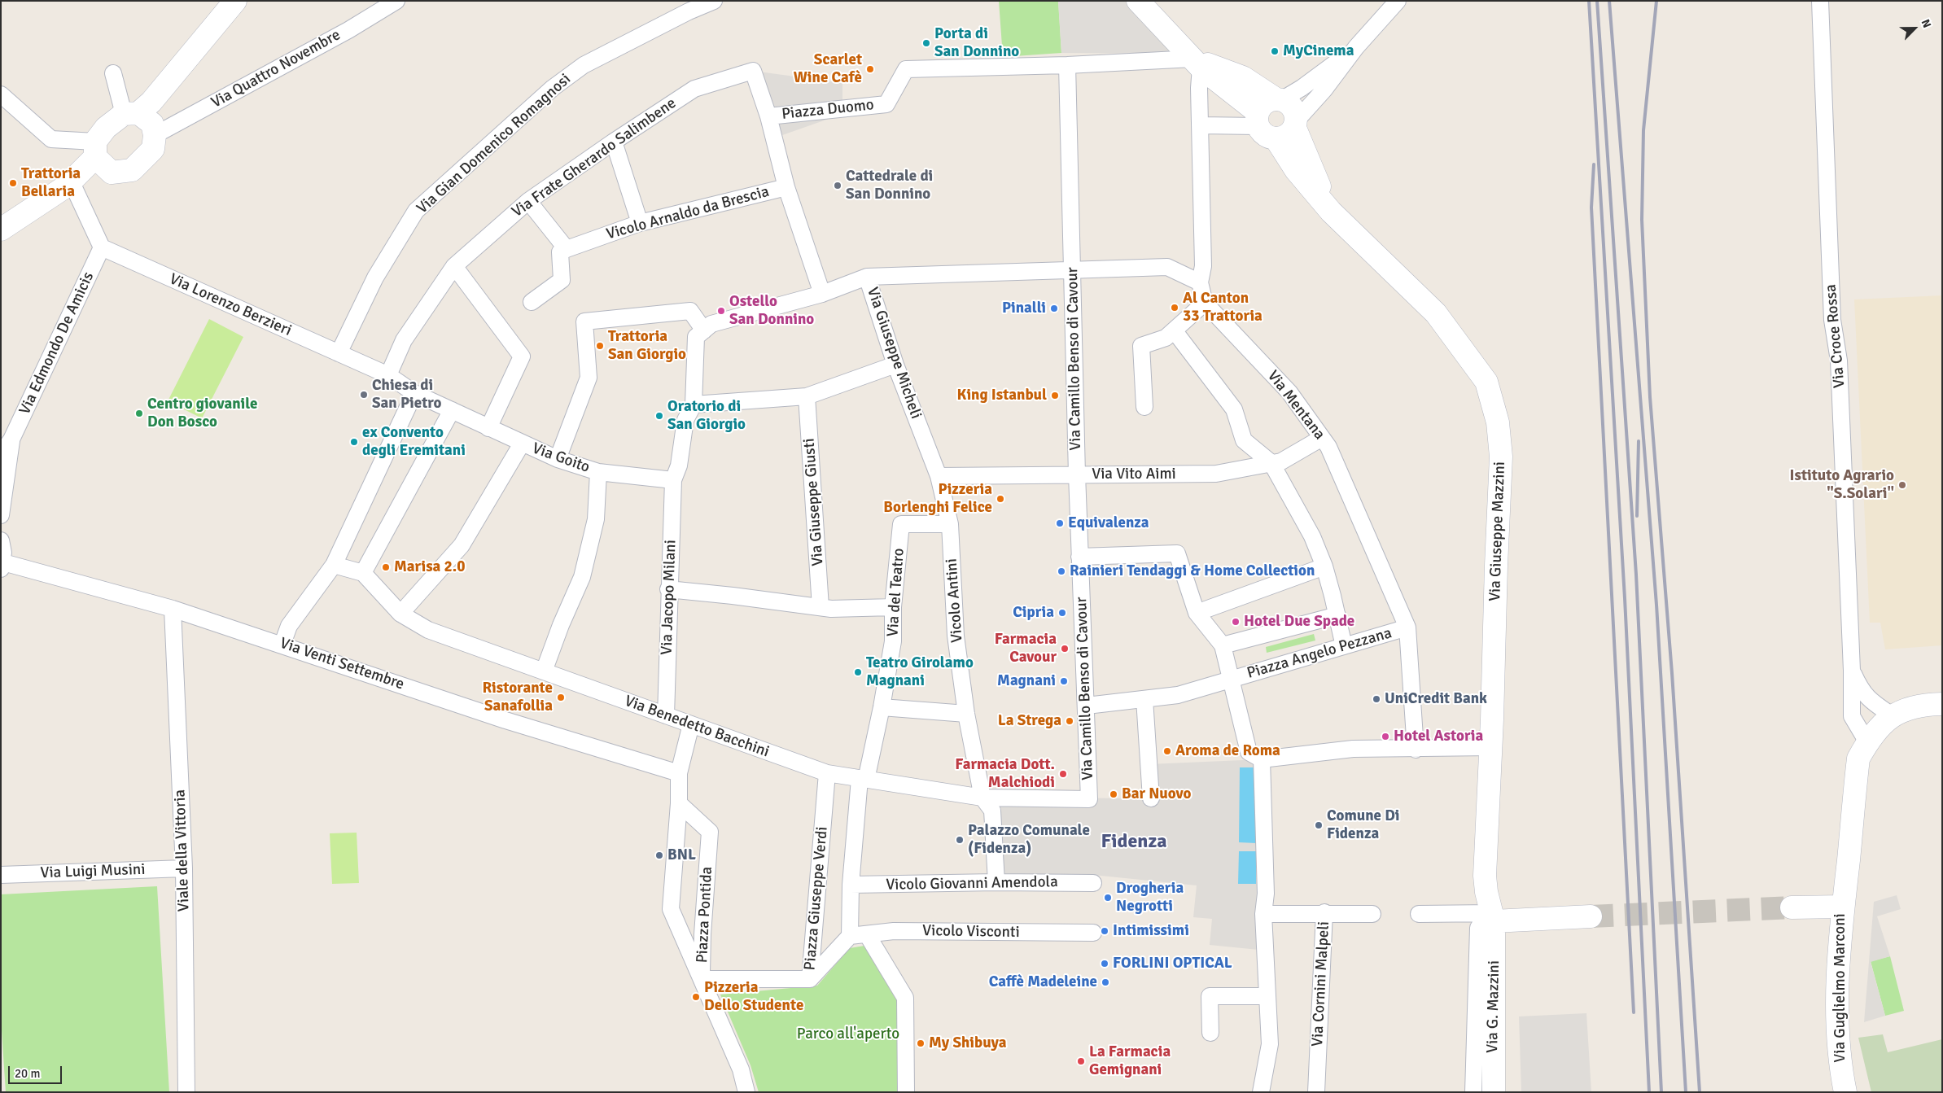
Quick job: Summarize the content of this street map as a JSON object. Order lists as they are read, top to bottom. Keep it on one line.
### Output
{"streets":{"street":["Via Quattro Novembre","Piazza Duomo","Via Gian Domenico Romagnosi","Via Frate Gherardo Salimbene","Vicolo Arnaldo da Brescia","Via Lorenzo Berzieri","Via Croce Rossa","Via Edmondo De Amicis","Via Giuseppe Micheli","Via Camillo Benso di Cavour","Via Mentana","Via Goito","Via Vito Aimi","Via Giuseppe Giusti","Via Giuseppe Mazzini","Via del Teatro","Via Jacopo Milani","Vicolo Antini","Piazza Angelo Pezzana","Via Venti Settembre","Via Benedetto Bacchini","Viale della Vittoria","Via Luigi Musini","Vicolo Giovanni Amendola","Piazza Giuseppe Verdi","Piazza Pontida","Vicolo Visconti","Via Cornini Malpeli","Via Guglielmo Marconi","Via G. Mazzini"]},"crossings":[["Piazza Duomo","Via Frate Gherardo Salimbene"],["Piazza Duomo","Vicolo Arnaldo da Brescia"],["Piazza Duomo","Via Camillo Benso di Cavour"],["Via Gian Domenico Romagnosi","Via Lorenzo Berzieri"],["Via Frate Gherardo Salimbene","Via Lorenzo Berzieri"],["Via Lorenzo Berzieri","Via Edmondo De Amicis"],["Via Lorenzo Berzieri","Via Goito"],["Via Giuseppe Micheli","Via Vito Aimi"],["Via Giuseppe Micheli","Vicolo Antini"],["Via Camillo Benso di Cavour","Via Vito Aimi"],["Via Camillo Benso di Cavour","Piazza Angelo Pezzana"],["Via Camillo Benso di Cavour","Via Benedetto Bacchini"],["Via Mentana","Via Vito Aimi"],["Via Mentana","Piazza Angelo Pezzana"],["Via Goito","Via Jacopo Milani"],["Via Vito Aimi","Vicolo Antini"],["Via Giuseppe Mazzini","Via G. Mazzini"],["Via del Teatro","Vicolo Antini"],["Via del Teatro","Via Benedetto Bacchini"],["Via Jacopo Milani","Via Benedetto Bacchini"],["Vicolo Antini","Via Benedetto Bacchini"],["Via Venti Settembre","Viale della Vittoria"],["Via Venti Settembre","Piazza Pontida"],["Via Benedetto Bacchini","Piazza Giuseppe Verdi"],["Via Benedetto Bacchini","Piazza Pontida"],["Viale della Vittoria","Via Luigi Musini"],["Piazza Giuseppe Verdi","Vicolo Visconti"]],"districts":["Fidenza"],"parks":["Parco all'aperto"],"places":["Porta di San Donnino","MyCinema","Scarlet Wine Cafè","Trattoria Bellaria","Cattedrale di San Donnino","Al Canton 33 Trattoria","Pinalli","Ostello San Donnino","Trattoria San Giorgio","Chiesa di San Pietro","King Istanbul","Centro giovanile Don Bosco","Oratorio di San Giorgio","ex Convento degli Eremitani","Istituto Agrario \"S.Solari\"","Pizzeria Borlenghi Felice","Equivalenza","Marisa 2.0","Rainieri Tendaggi & Home Collection","Cipria","Hotel Due Spade","Farmacia Cavour","Teatro Girolamo Magnani","Magnani","Ristorante Sanafollia","UniCredit Bank","La Strega","Hotel Astoria","Aroma de Roma","Farmacia Dott. Malchiodi","Bar Nuovo","Comune Di Fidenza","Palazzo Comunale (Fidenza)","BNL","Drogheria Negrotti","Intimissimi","FORLINI OPTICAL","Caffè Madeleine","Pizzeria Dello Studente","My Shibuya","La Farmacia Gemignani"],"scale_bar":"20 m","north":"top right"}
